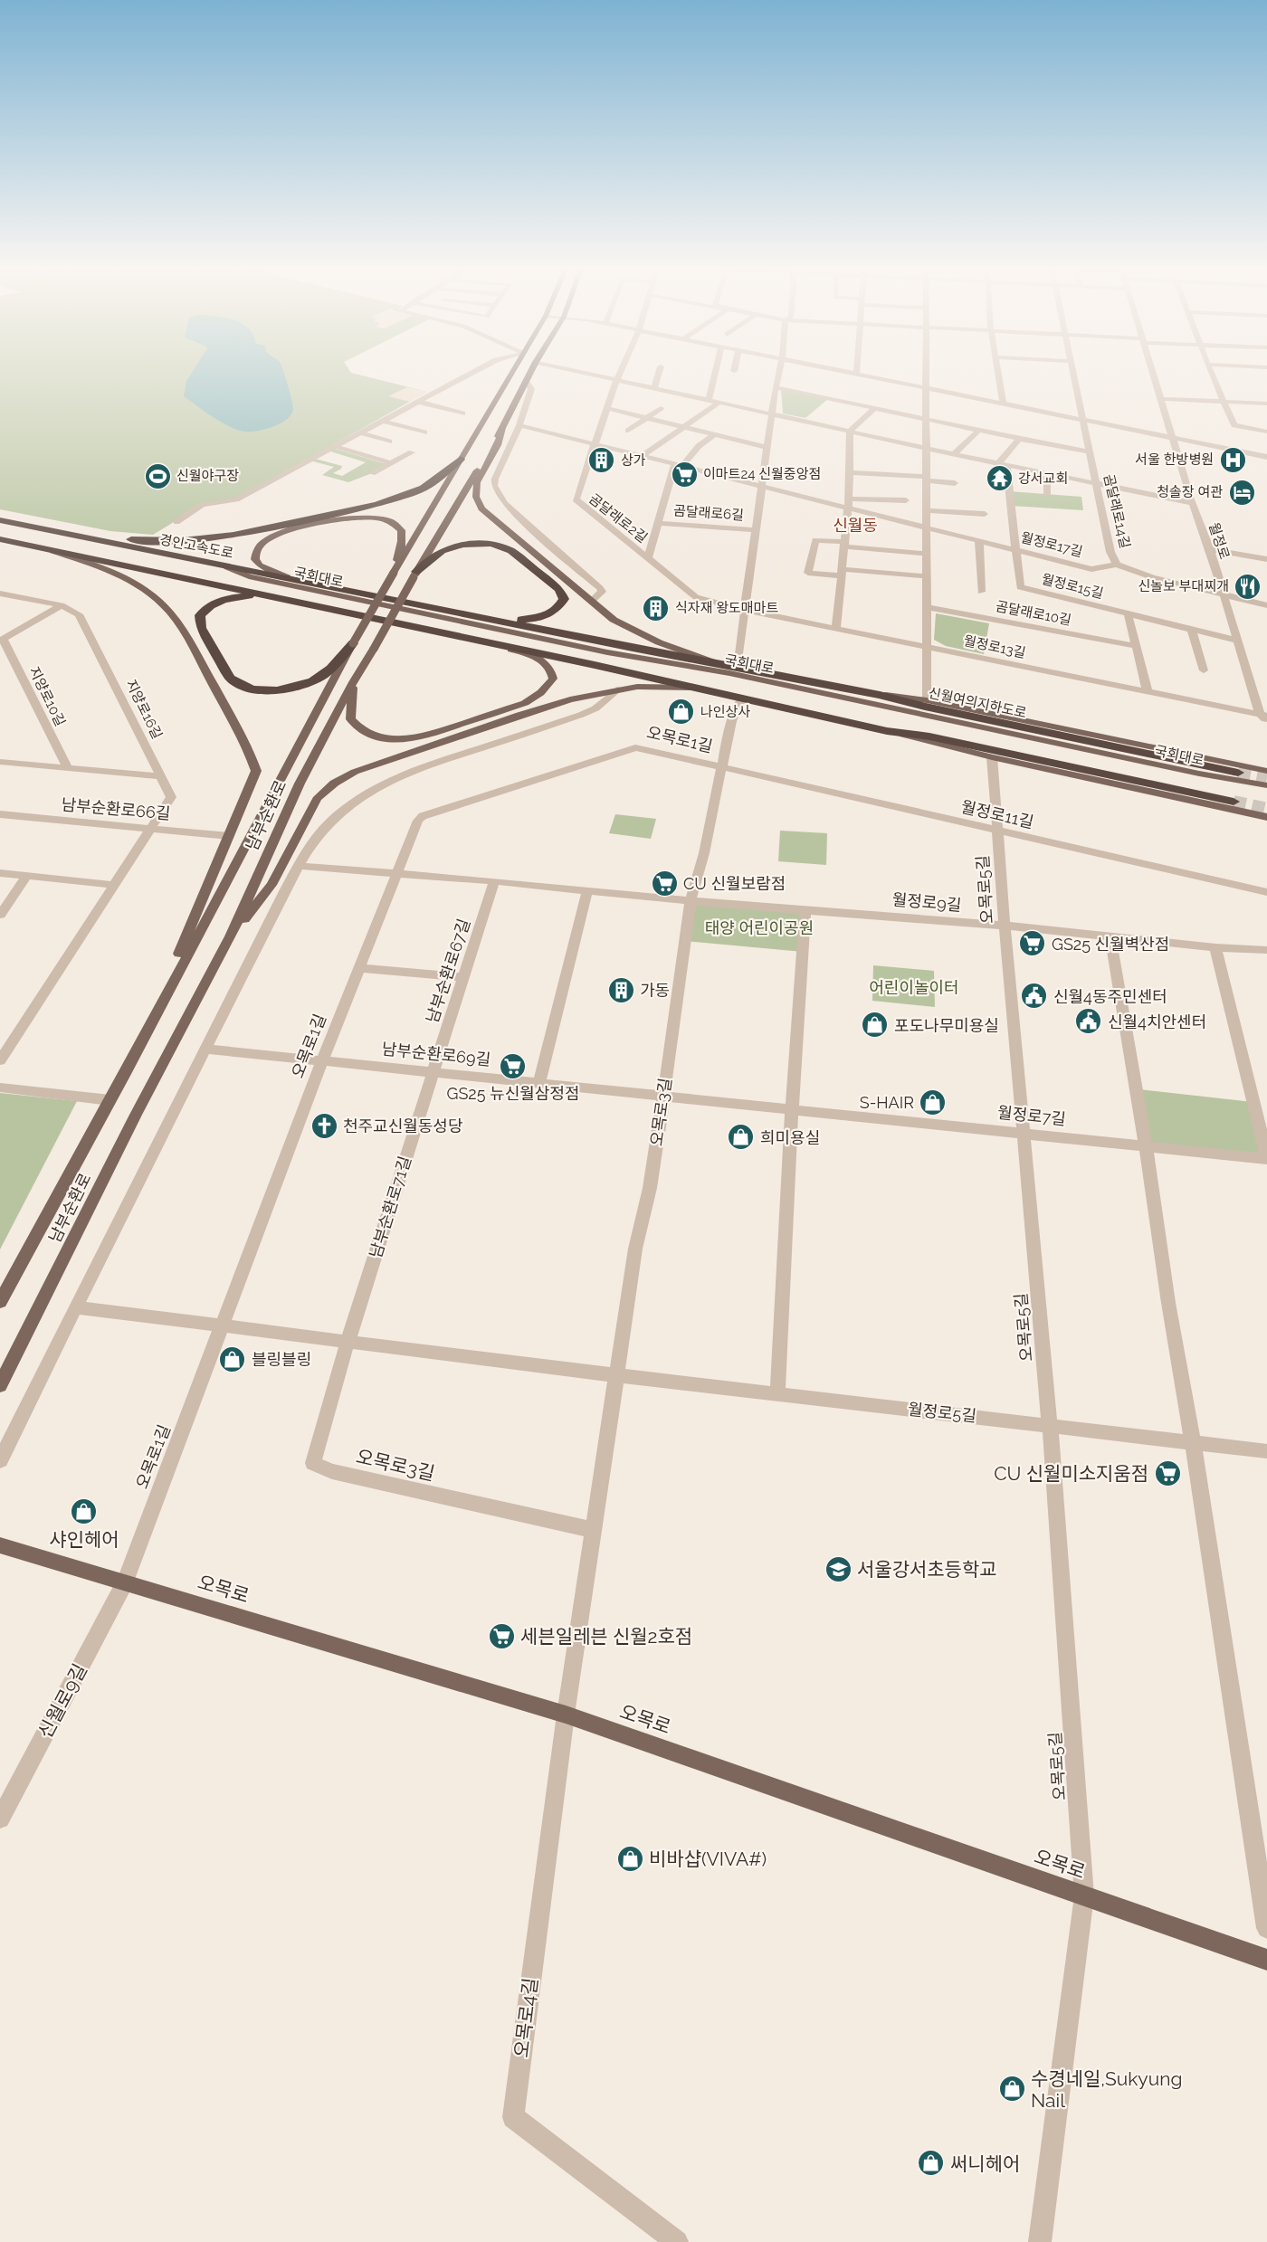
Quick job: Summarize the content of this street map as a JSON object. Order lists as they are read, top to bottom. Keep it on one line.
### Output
{"streets":{"highway":["경인고속도로","신월여의지하도로"],"main road":["국회대로","남부순환로","오목로"],"street":["곰달래로14길","곰달래로6길","곰달래로2길","월정로","월정로17길","월정로15길","곰달래로10길","월정로13길","지양로10길","지양로16길","오목로1길","남부순환로66길","월정로11길","오목로5길","월정로9길","남부순환로67길","남부순환로69길","오목로3길","월정로7길","남부순환로71길","월정로5길","신월로9길","오목로4길"]},"crossings":[["곰달래로14길","월정로"],["곰달래로14길","월정로17길"],["곰달래로6길","곰달래로2길"],["곰달래로6길","월정로17길"],["곰달래로6길","월정로13길"],["곰달래로6길","신월여의지하도로"],["곰달래로2길","월정로17길"],["곰달래로2길","월정로13길"],["월정로","월정로15길"],["월정로","월정로13길"],["월정로17길","월정로15길"],["경인고속도로","국회대로"],["경인고속도로","신월여의지하도로"],["지양로16길","남부순환로66길"],["오목로1길","월정로11길"],["오목로1길","남부순환로69길"],["오목로1길","오목로3길"],["오목로1길","오목로"],["오목로1길","신월로9길"],["월정로11길","오목로5길"],["월정로11길","오목로3길"],["오목로5길","월정로9길"],["오목로5길","월정로7길"],["오목로5길","월정로5길"],["오목로5길","오목로"],["월정로9길","오목로3길"],["남부순환로67길","남부순환로69길"],["남부순환로67길","남부순환로71길"],["남부순환로69길","오목로3길"],["남부순환로69길","월정로7길"],["남부순환로69길","남부순환로71길"],["오목로3길","월정로7길"],["오목로3길","남부순환로71길"],["오목로3길","월정로5길"],["오목로3길","오목로"],["오목로3길","오목로4길"],["오목로","신월로9길"],["오목로","오목로4길"]],"districts":["신월동"],"parks":["태양 어린이공원","어린이놀이터"],"places":{"hospital":["서울 한방병원"],"building":["상가","식자재 왕도매마트","가동"],"supermarket":["이마트24 신월중앙점","CU 신월보람점","GS25 신월벽산점","GS25 뉴신월삼정점","CU 신월미소지움점","세븐일레븐 신월2호점"],"sports":["신월야구장"],"temple":["강서교회"],"hotel":["청솔장 여관"],"restaurant":["신놀보 부대찌개"],"shop":["나인상사","포도나무미용실","S-HAIR","희미용실","블링블링","샤인헤어","비바샵(VIVA#)","수경네일,Sukyung Nail","써니헤어"],"public building":["신월4동주민센터","신월4치안센터"],"church":["천주교신월동성당"],"school or university":["서울강서초등학교"]}}
